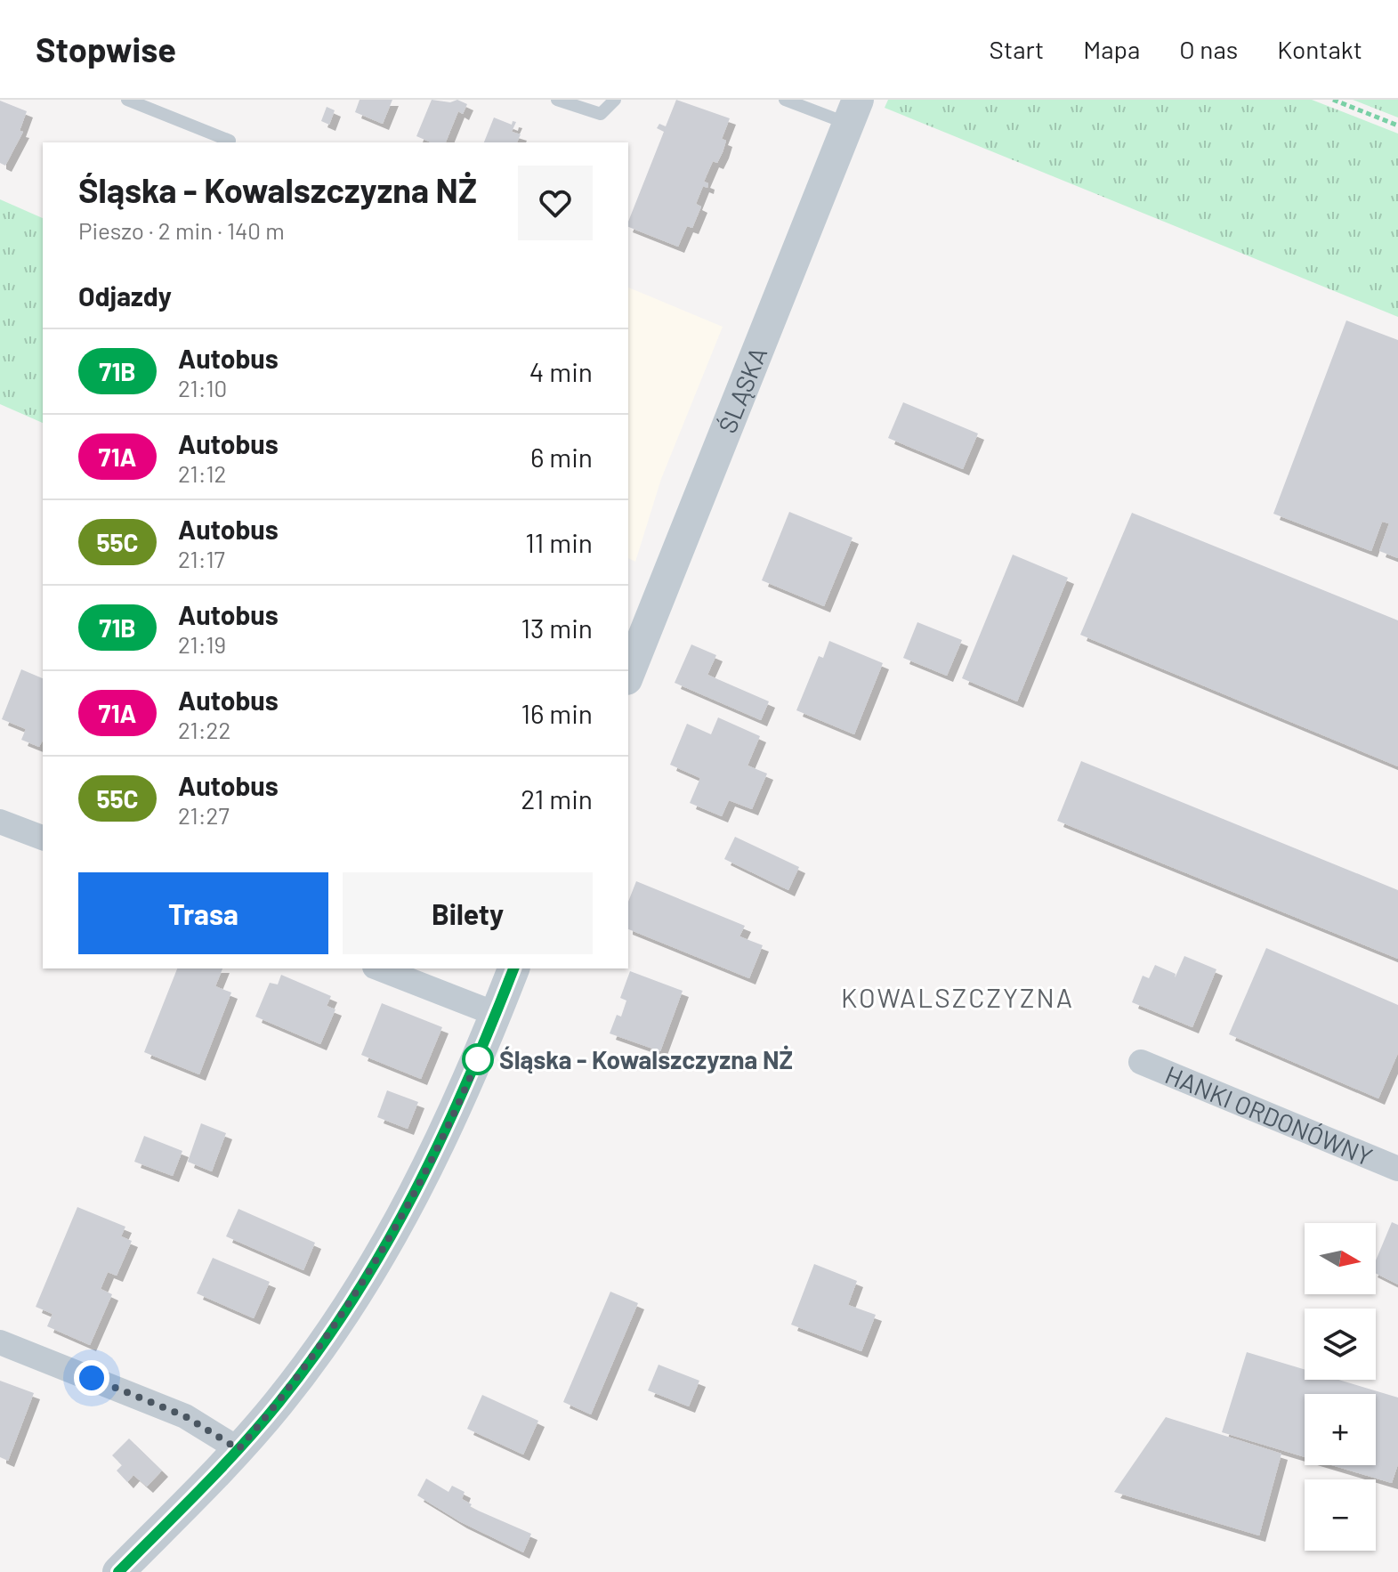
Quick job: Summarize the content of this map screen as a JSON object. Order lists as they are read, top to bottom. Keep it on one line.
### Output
{"streets":{"street":["ŚLĄSKA","HANKI ORDONÓWNY"]},"districts":["KOWALSZCZYZNA"],"places":["Śląska - Kowalszczyzna NŻ"],"lines":["bus line 71B"],"north":"right","page":{"header":"Stopwise","nav":["Start","Mapa","O nas","Kontakt"],"heading":[["Śląska - Kowalszczyzna NŻ","Pieszo · 2 min · 140 m"],"Odjazdy"],"list":[{"mark":"71B","name":"Autobus","note":"21:10","value":"4 min"},{"mark":"71A","name":"Autobus","note":"21:12","value":"6 min"},{"mark":"55C","name":"Autobus","note":"21:17","value":"11 min"},{"mark":"71B","name":"Autobus","note":"21:19","value":"13 min"},{"mark":"71A","name":"Autobus","note":"21:22","value":"16 min"},{"mark":"55C","name":"Autobus","note":"21:27","value":"21 min"}],"buttons":["Trasa","Bilety"],"map_buttons":["+","−"]}}
